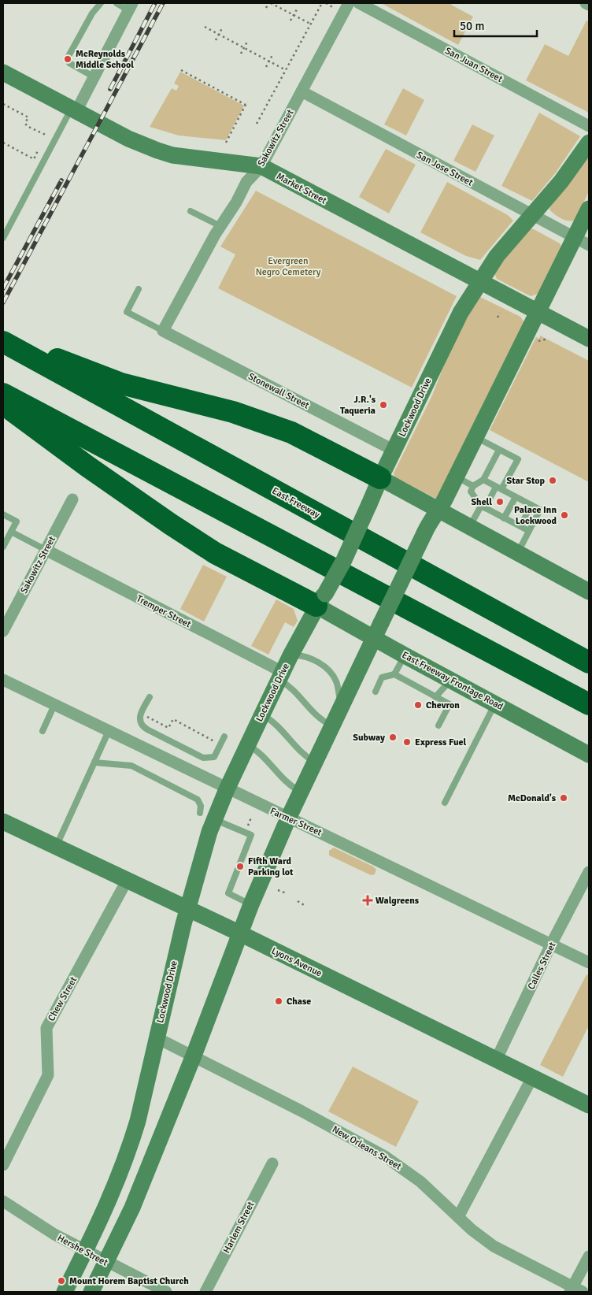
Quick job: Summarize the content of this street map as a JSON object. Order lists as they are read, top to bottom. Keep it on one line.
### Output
{"streets":{"highway":["East Freeway"],"main road":["Market Street","Lockwood Drive","East Freeway Frontage Road","Lyons Avenue"],"street":["San Juan Street","Sakowitz Street","San Jose Street","Stonewall Street","Tremper Street","Farmer Street","Calles Street","Chew Street","New Orleans Street","Harlem Street","Hershe Street"]},"crossings":[["Sakowitz Street","San Jose Street"],["Sakowitz Street","Market Street"],["Sakowitz Street","Stonewall Street"],["Sakowitz Street","Tremper Street"],["San Jose Street","Lockwood Drive"],["Market Street","Lockwood Drive"],["Stonewall Street","Lockwood Drive"],["Lockwood Drive","Tremper Street"],["Lockwood Drive","East Freeway Frontage Road"],["Lockwood Drive","Farmer Street"],["Lockwood Drive","Lyons Avenue"],["Lockwood Drive","New Orleans Street"],["Lockwood Drive","Hershe Street"],["Farmer Street","Calles Street"],["Lyons Avenue","Calles Street"],["Lyons Avenue","Chew Street"]],"parks":["Evergreen Negro Cemetery"],"places":{"other":["McReynolds Middle School","J.R.'s Taqueria","Star Stop","Shell","Palace Inn Lockwood","Chevron","Subway","Express Fuel","McDonald's","Fifth Ward Parking lot","Chase","Mount Horem Baptist Church"],"health":["Walgreens"]},"scale_bar":"50 m"}
